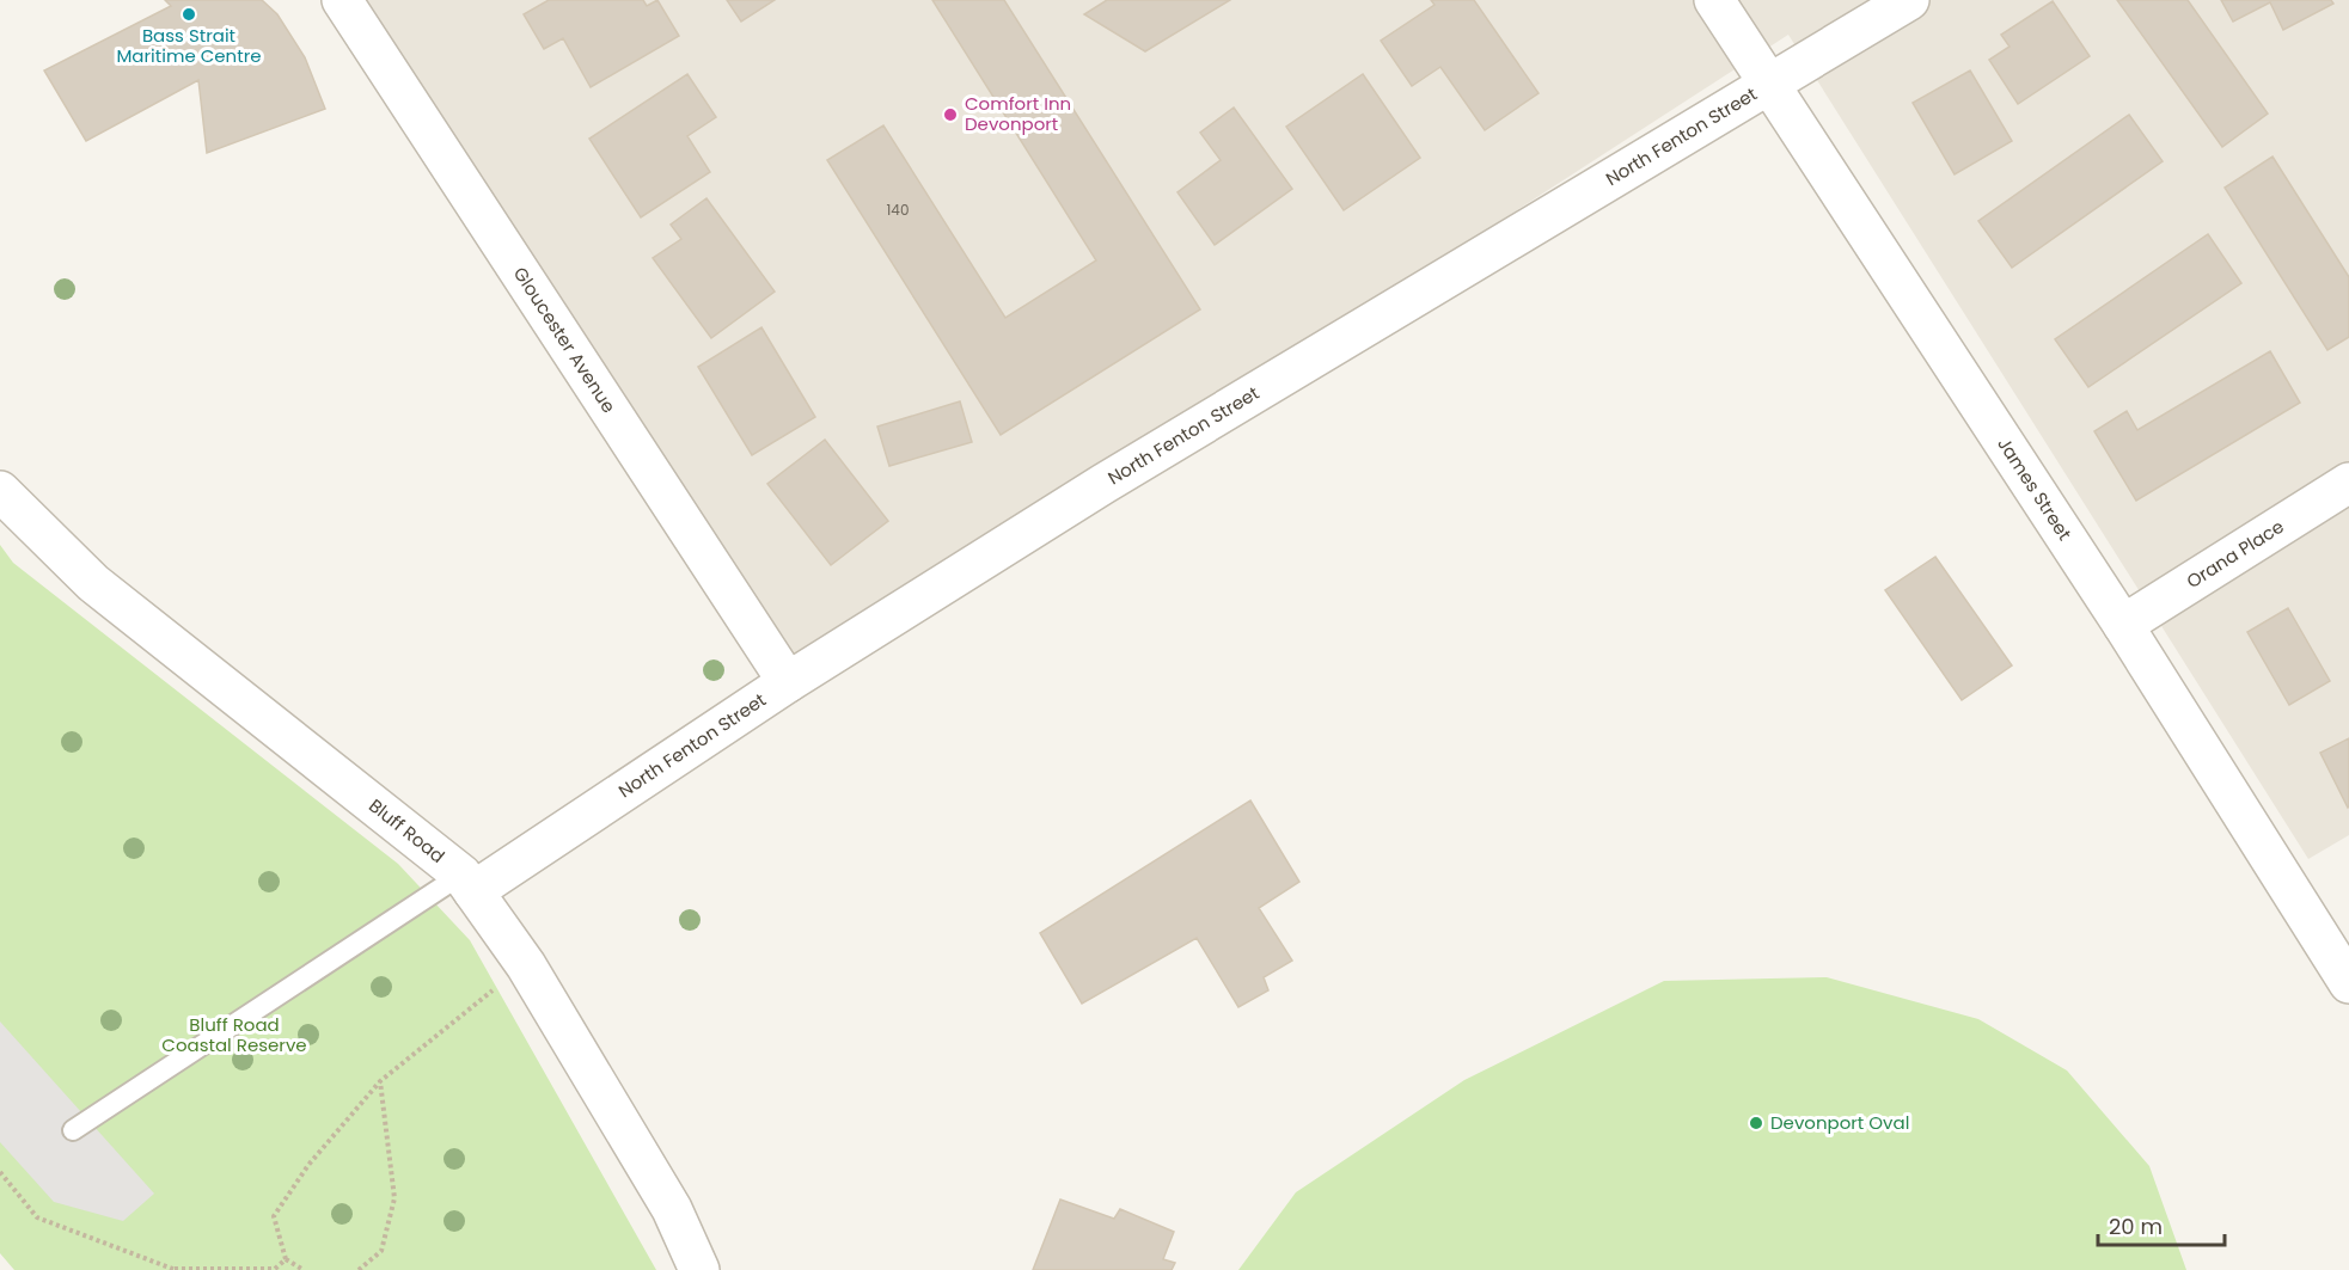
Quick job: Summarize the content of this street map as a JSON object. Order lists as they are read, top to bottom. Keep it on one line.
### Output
{"streets":{"street":["North Fenton Street","Gloucester Avenue","James Street","Orana Place","Bluff Road"]},"crossings":[["North Fenton Street","Gloucester Avenue"],["North Fenton Street","James Street"],["North Fenton Street","Bluff Road"],["James Street","Orana Place"]],"parks":["Bluff Road Coastal Reserve"],"places":["Bass Strait Maritime Centre","Comfort Inn Devonport","Devonport Oval"],"house_numbers":["140"],"scale_bar":"20 m"}
